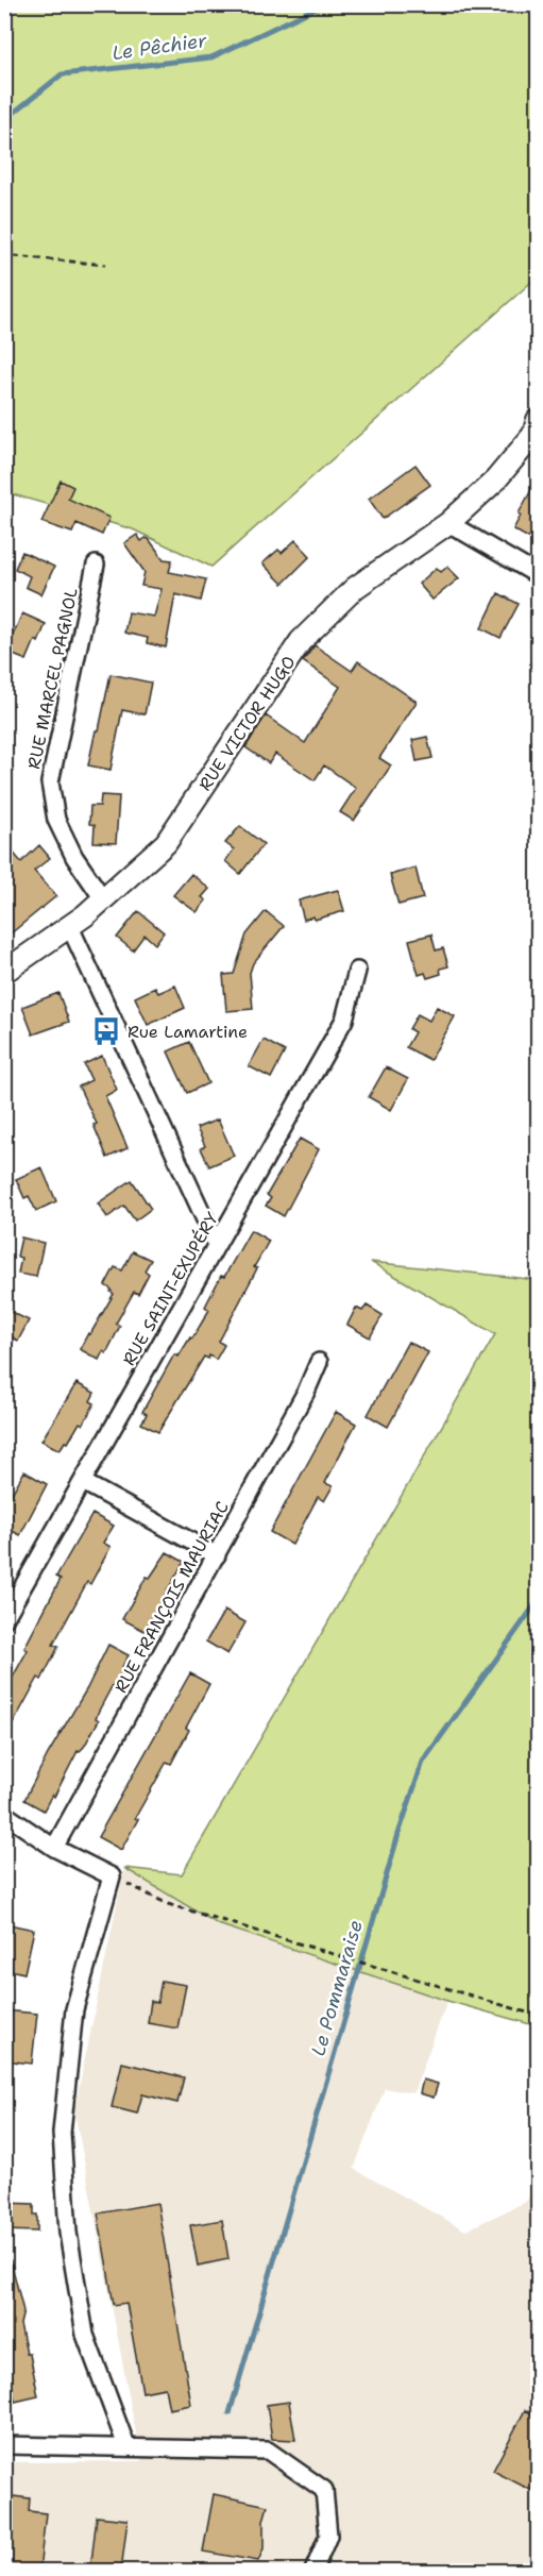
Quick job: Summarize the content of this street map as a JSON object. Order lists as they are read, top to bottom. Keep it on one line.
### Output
{"streets":{"street":["RUE MARCEL PAGNOL","RUE VICTOR HUGO","RUE SAINT-EXUPÉRY","RUE FRANÇOIS MAURIAC"]},"crossings":[["RUE MARCEL PAGNOL","RUE VICTOR HUGO"]],"water":["Le Pêchier","Le Pommaraise"],"places":{"bus stop":["Rue Lamartine"]}}
